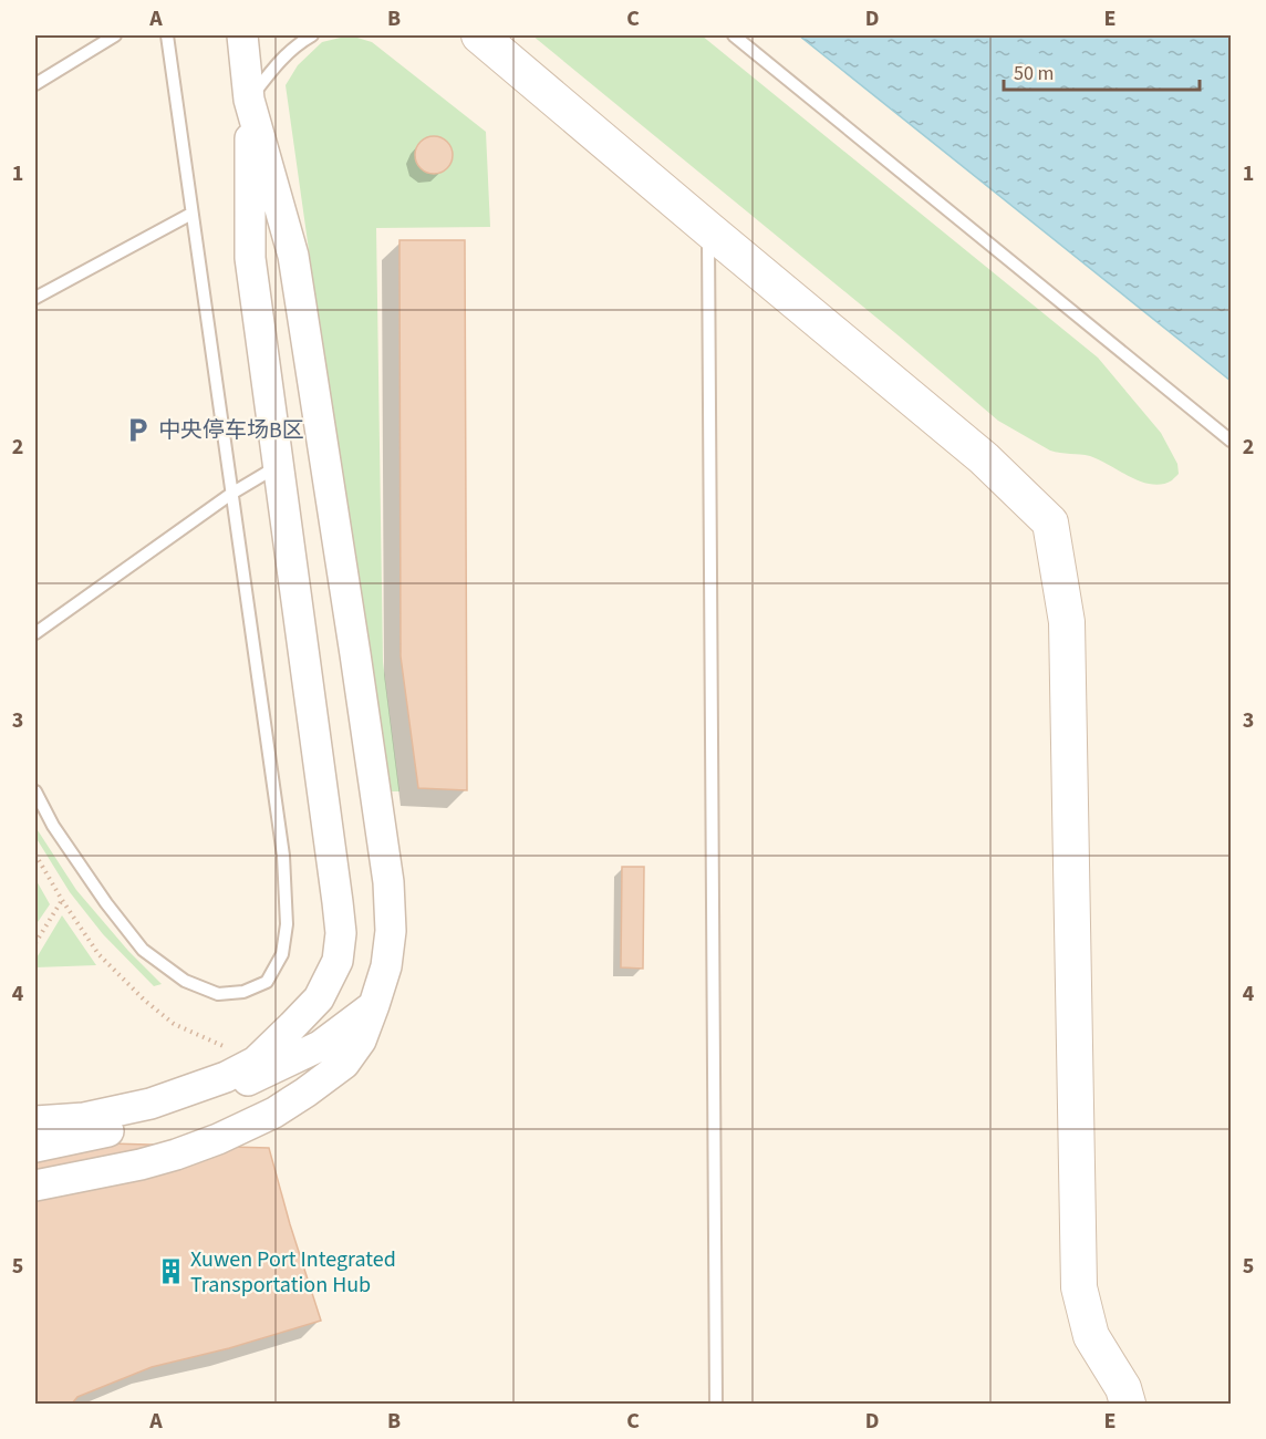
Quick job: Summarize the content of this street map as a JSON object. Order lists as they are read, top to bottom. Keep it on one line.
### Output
{"places":{"parking":["中央停车场B区"],"building":["Xuwen Port Integrated Transportation Hub"]},"scale_bar":"50 m","grid":{"columns":["A","B","C","D","E"],"rows":["1","2","3","4","5"]}}
